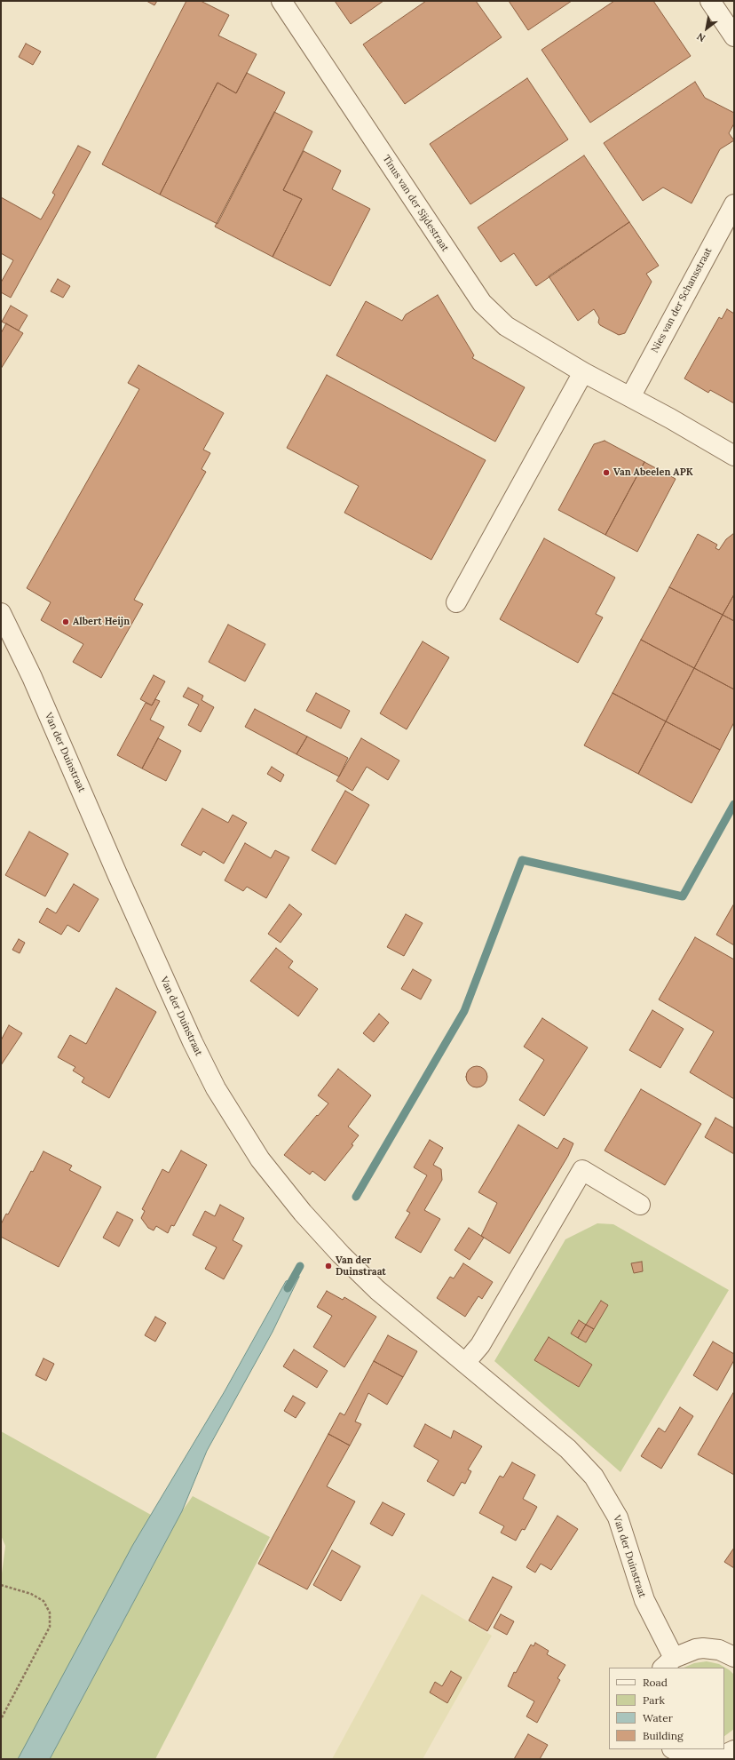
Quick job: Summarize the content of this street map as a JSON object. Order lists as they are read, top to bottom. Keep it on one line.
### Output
{"streets":{"street":["Tinus van der Sijdestraat","Nies van der Schansstraat","Van der Duinstraat"]},"places":["Van Abeelen APK","Albert Heijn","Van der Duinstraat"],"legend":["Road","Park","Water","Building"],"north":"bottom left"}
